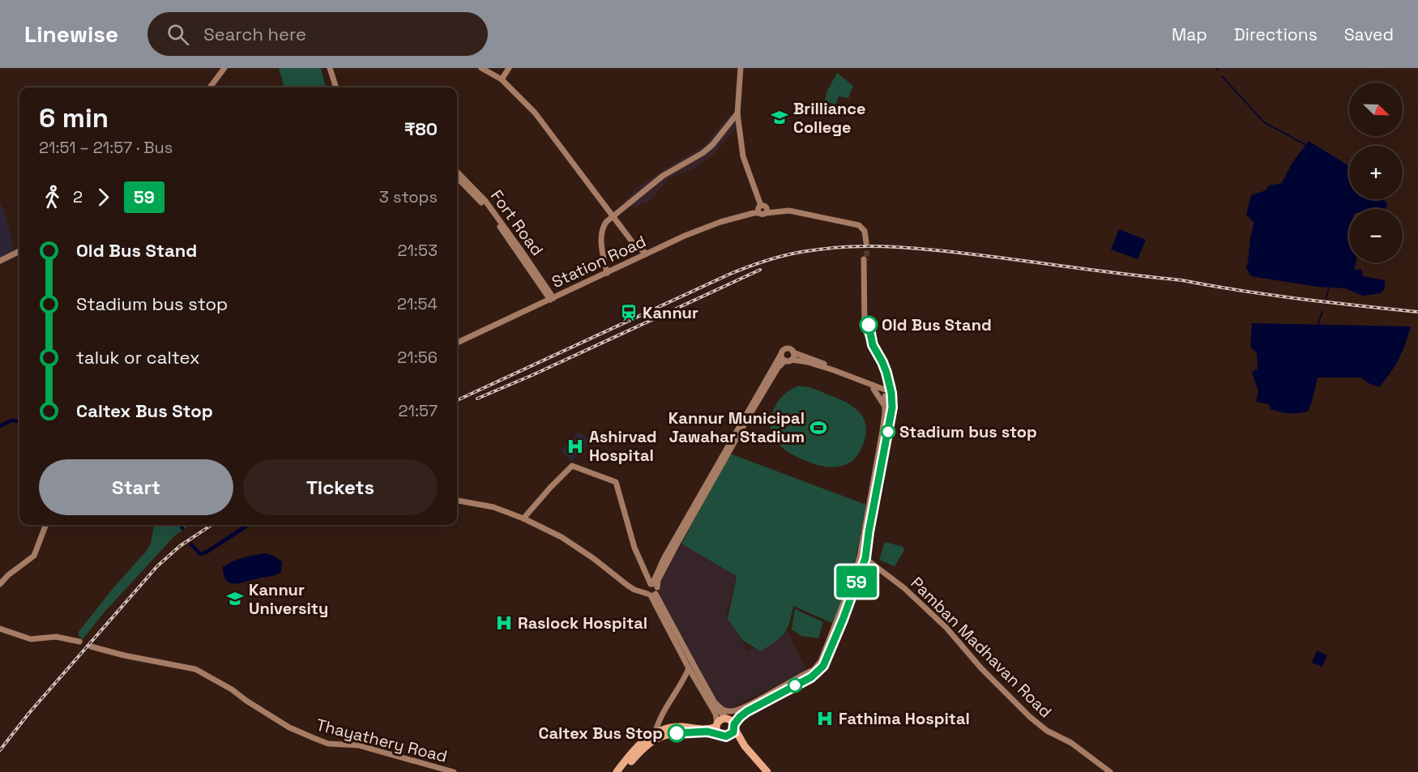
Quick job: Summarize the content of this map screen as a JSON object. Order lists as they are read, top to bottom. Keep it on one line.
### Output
{"streets":{"main road":["Fort Road","Station Road","Pamban Madhavan Road","Thayathery Road"]},"crossings":[["Fort Road","Station Road"]],"places":{"school or university":["Brilliance College","Kannur University"],"station":["Kannur"],"other":["Old Bus Stand","Stadium bus stop","Caltex Bus Stop"],"sports":["Kannur Municipal Jawahar Stadium"],"hospital":["Ashirvad Hospital","Raslock Hospital","Fathima Hospital"]},"lines":["bus line 59"],"north":"bottom right","page":{"header":"Linewise","search":"Search here","nav":["Map","Directions","Saved"],"on_map":"59","map_buttons":["+","−"],"heading":["6 min","21:51 – 21:57 · Bus","₹80"],"legs":["2","59","3 stops"],"list":[{"name":"Old Bus Stand","value":"21:53"},{"name":"Stadium bus stop","value":"21:54"},{"name":"taluk or caltex","value":"21:56"},{"name":"Caltex Bus Stop","value":"21:57"}],"buttons":["Start","Tickets"]}}
